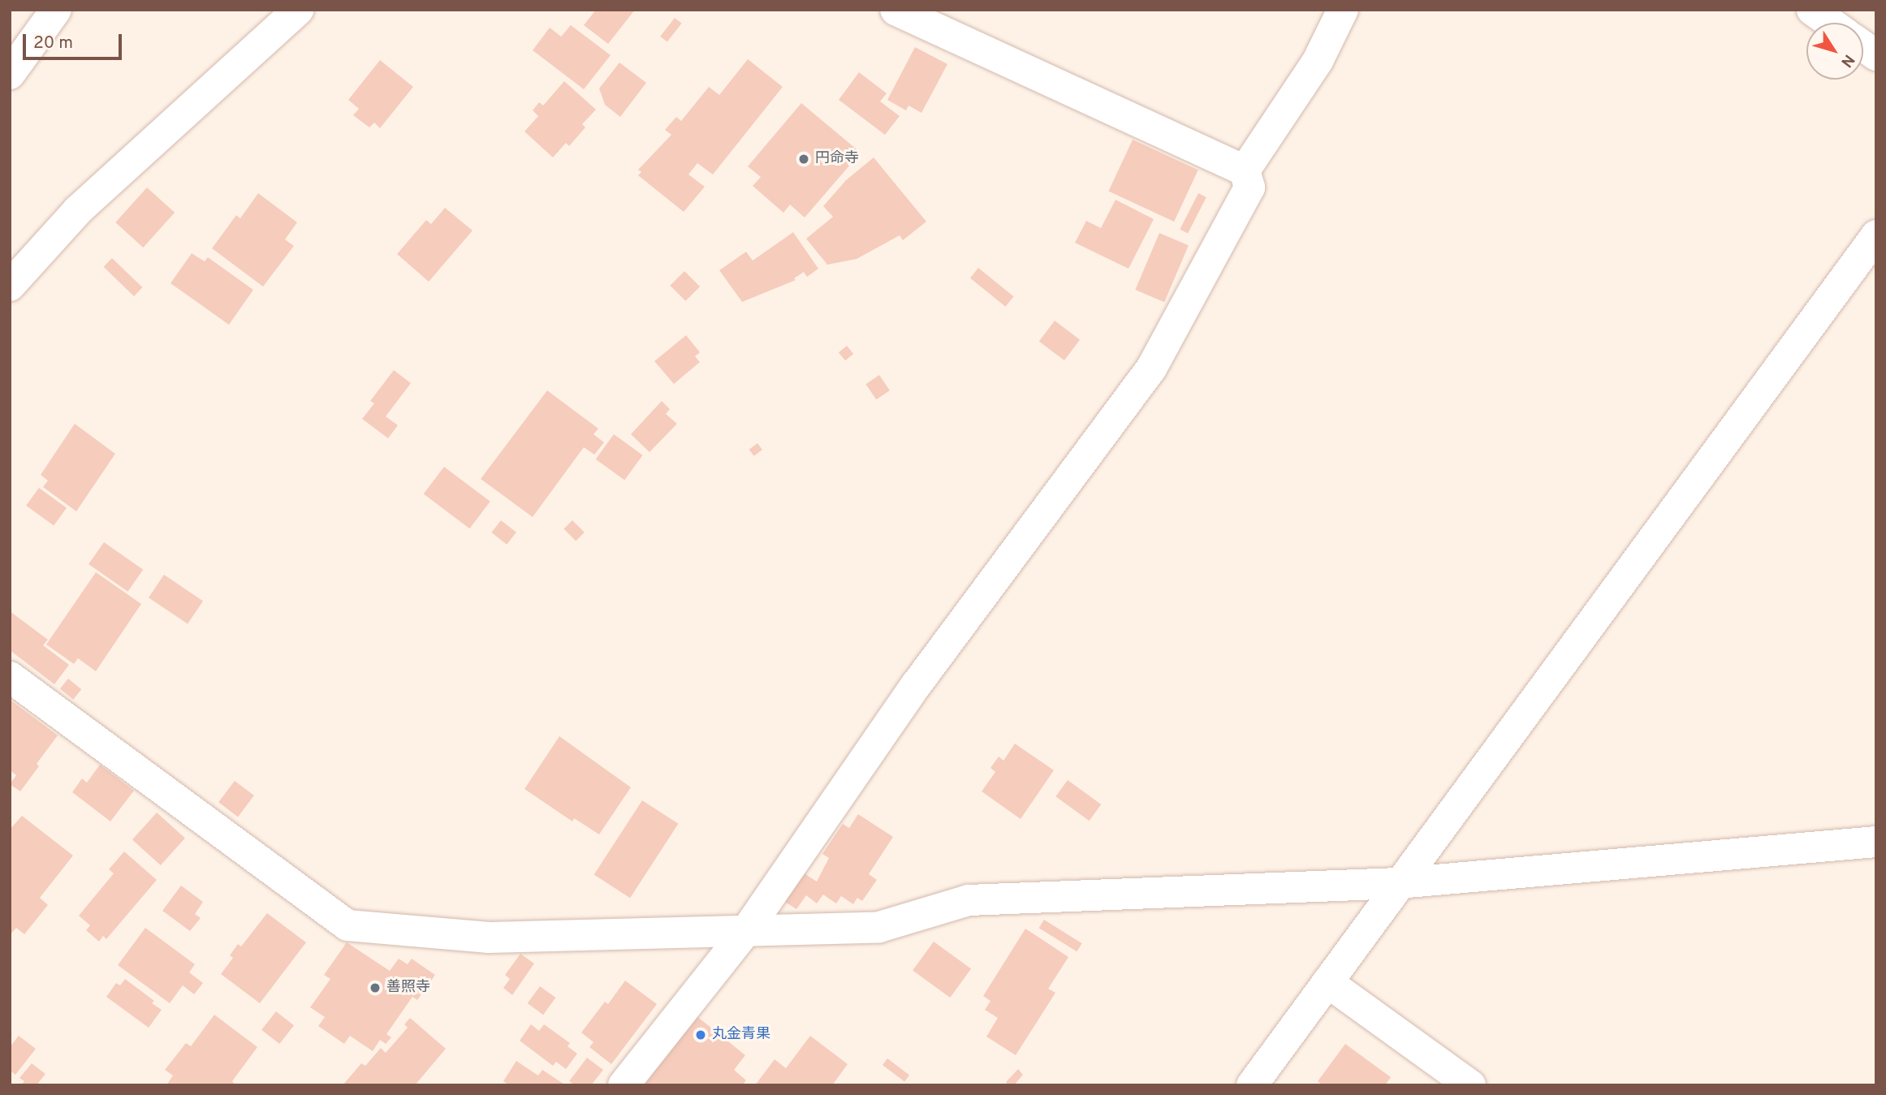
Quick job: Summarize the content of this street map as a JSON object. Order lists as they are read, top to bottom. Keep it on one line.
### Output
{"places":["円命寺","善照寺","丸金青果"],"scale_bar":"20 m","north":"bottom right"}
